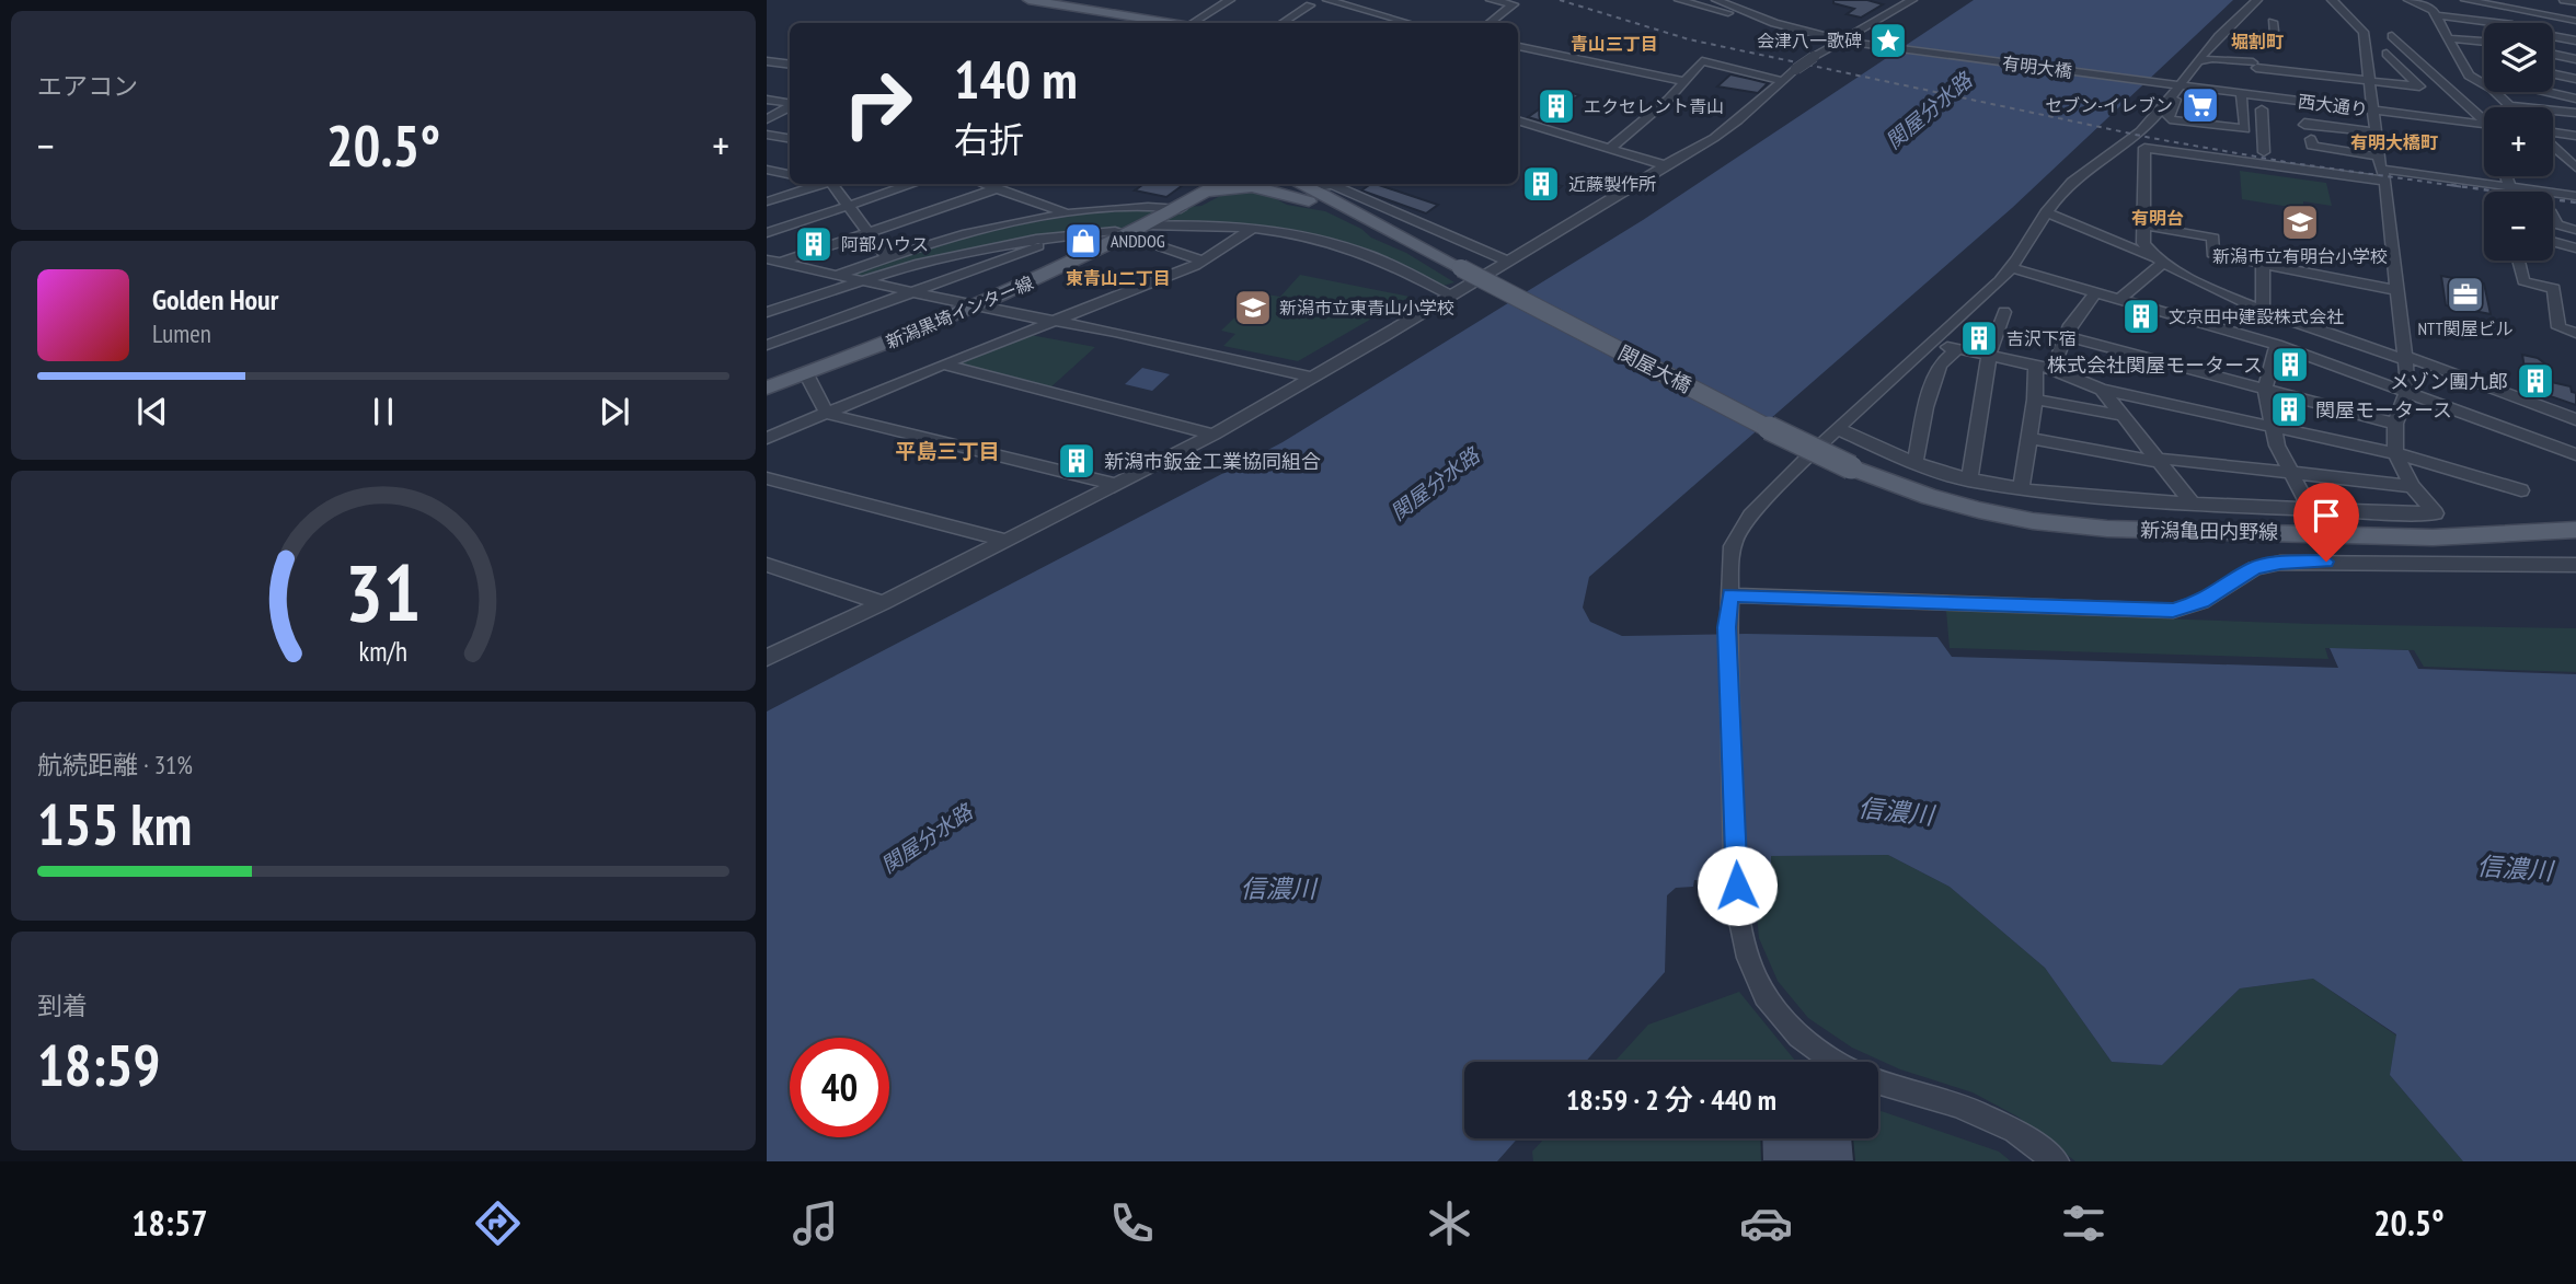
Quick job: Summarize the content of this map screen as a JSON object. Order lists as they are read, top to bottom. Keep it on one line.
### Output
{"streets":{"main road":["新潟黒埼インター線","関屋大橋","新潟亀田内野線"],"street":["有明大橋","西大通り"]},"crossings":[["有明大橋","西大通り"],["関屋大橋","新潟亀田内野線"]],"districts":["堀割町","青山三丁目","有明大橋町","有明台","東青山二丁目","平島三丁目"],"water":["関屋分水路","信濃川"],"places":{"place":["会津八一歌碑"],"supermarket":["セブン-イレブン"],"building":["エクセレント青山","近藤製作所","阿部ハウス","文京田中建設株式会社","吉沢下宿","株式会社関屋モータース","メゾン團九郎","関屋モータース","新潟市鈑金工業協同組合"],"school or university":["新潟市立有明台小学校","新潟市立東青山小学校"],"shop":["ANDDOG"],"office":["NTT関屋ビル"]},"page":{"tile":["エアコン",["航続距離 · 31%","155 km"],["到着","18:59"]],"map_buttons":["+","−"],"turn":["140 m","右折"],"heat":["−","20.5°","+"],"song":["Golden Hour","Lumen"],"limit":"40","trip":"18:59 · 2 分 · 440 m","tabs":["18:57","20.5°"],"gauge":["31","km/h"]}}
